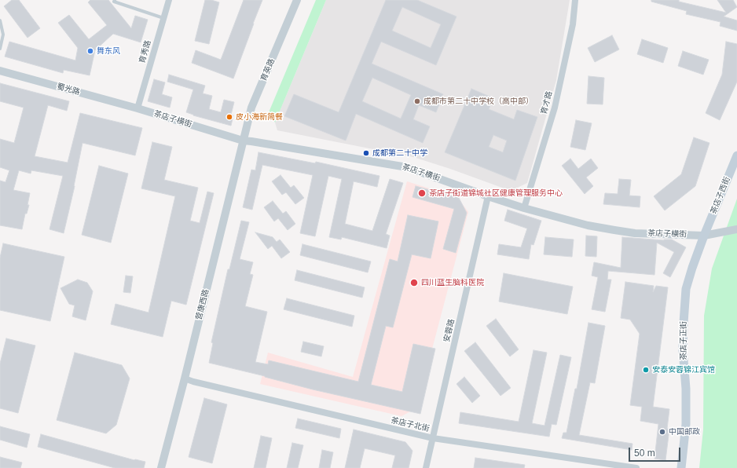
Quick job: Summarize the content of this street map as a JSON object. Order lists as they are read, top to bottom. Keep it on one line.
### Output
{"streets":{"main road":["茶店子西街","茶店子正街"],"street":["育秀路","育英路","蜀光路","育才路","茶店子横街","营康西路","安蓉路","茶店子北街"]},"crossings":[["育秀路","蜀光路"],["育秀路","茶店子横街"],["育英路","茶店子横街"],["育英路","营康西路"],["蜀光路","茶店子横街"],["育才路","茶店子横街"],["茶店子横街","茶店子西街"],["茶店子横街","营康西路"],["茶店子横街","安蓉路"],["茶店子横街","茶店子正街"],["茶店子西街","茶店子正街"],["营康西路","茶店子北街"],["安蓉路","茶店子北街"]],"places":["舞东风","成都市第二十中学校（高中部）","皮小海新简餐","成都第二十中学","茶店子街道锦城社区健康管理服务中心","四川蓝生脑科医院","安泰安蓉锦江宾馆","中国邮政"],"scale_bar":"50 m"}
